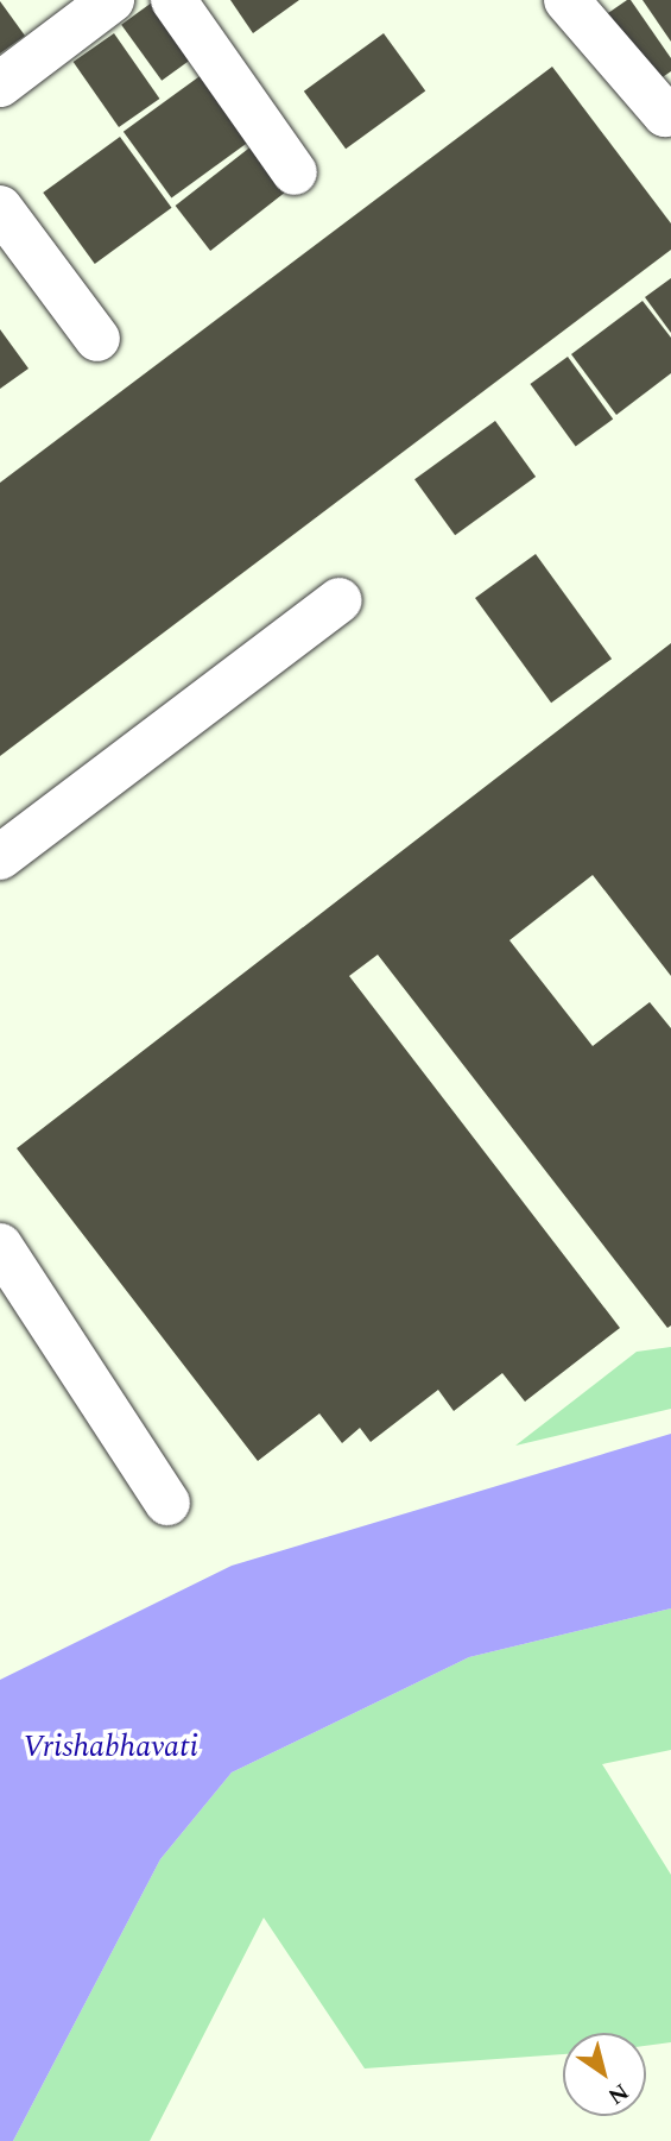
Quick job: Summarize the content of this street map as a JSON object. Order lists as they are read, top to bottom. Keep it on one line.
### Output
{"water":["Vrishabhavati"],"north":"bottom right"}
